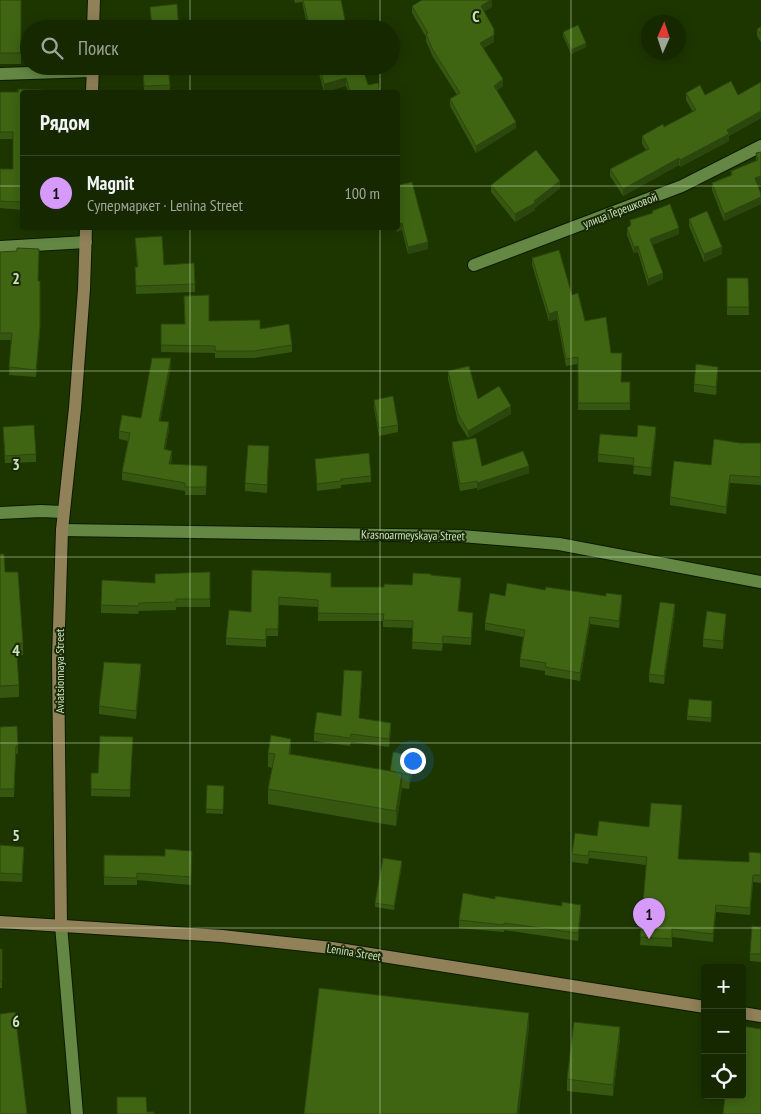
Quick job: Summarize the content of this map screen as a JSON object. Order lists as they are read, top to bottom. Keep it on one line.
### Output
{"streets":{"main road":["Aviatsionnaya Street","Lenina Street"],"street":["улица Терешковой","Krasnoarmeyskaya Street"]},"crossings":[["Krasnoarmeyskaya Street","Aviatsionnaya Street"],["Aviatsionnaya Street","Lenina Street"]],"north":"top","page":{"search":"Поиск","heading":"Рядом","list":[{"mark":"1","name":"Magnit","note":"Супермаркет · Lenina Street","value":"100 m"}],"pins":"1","map_buttons":["+","−"]},"grid":{"columns":["C"],"rows":["2","3","4","5","6"]}}
